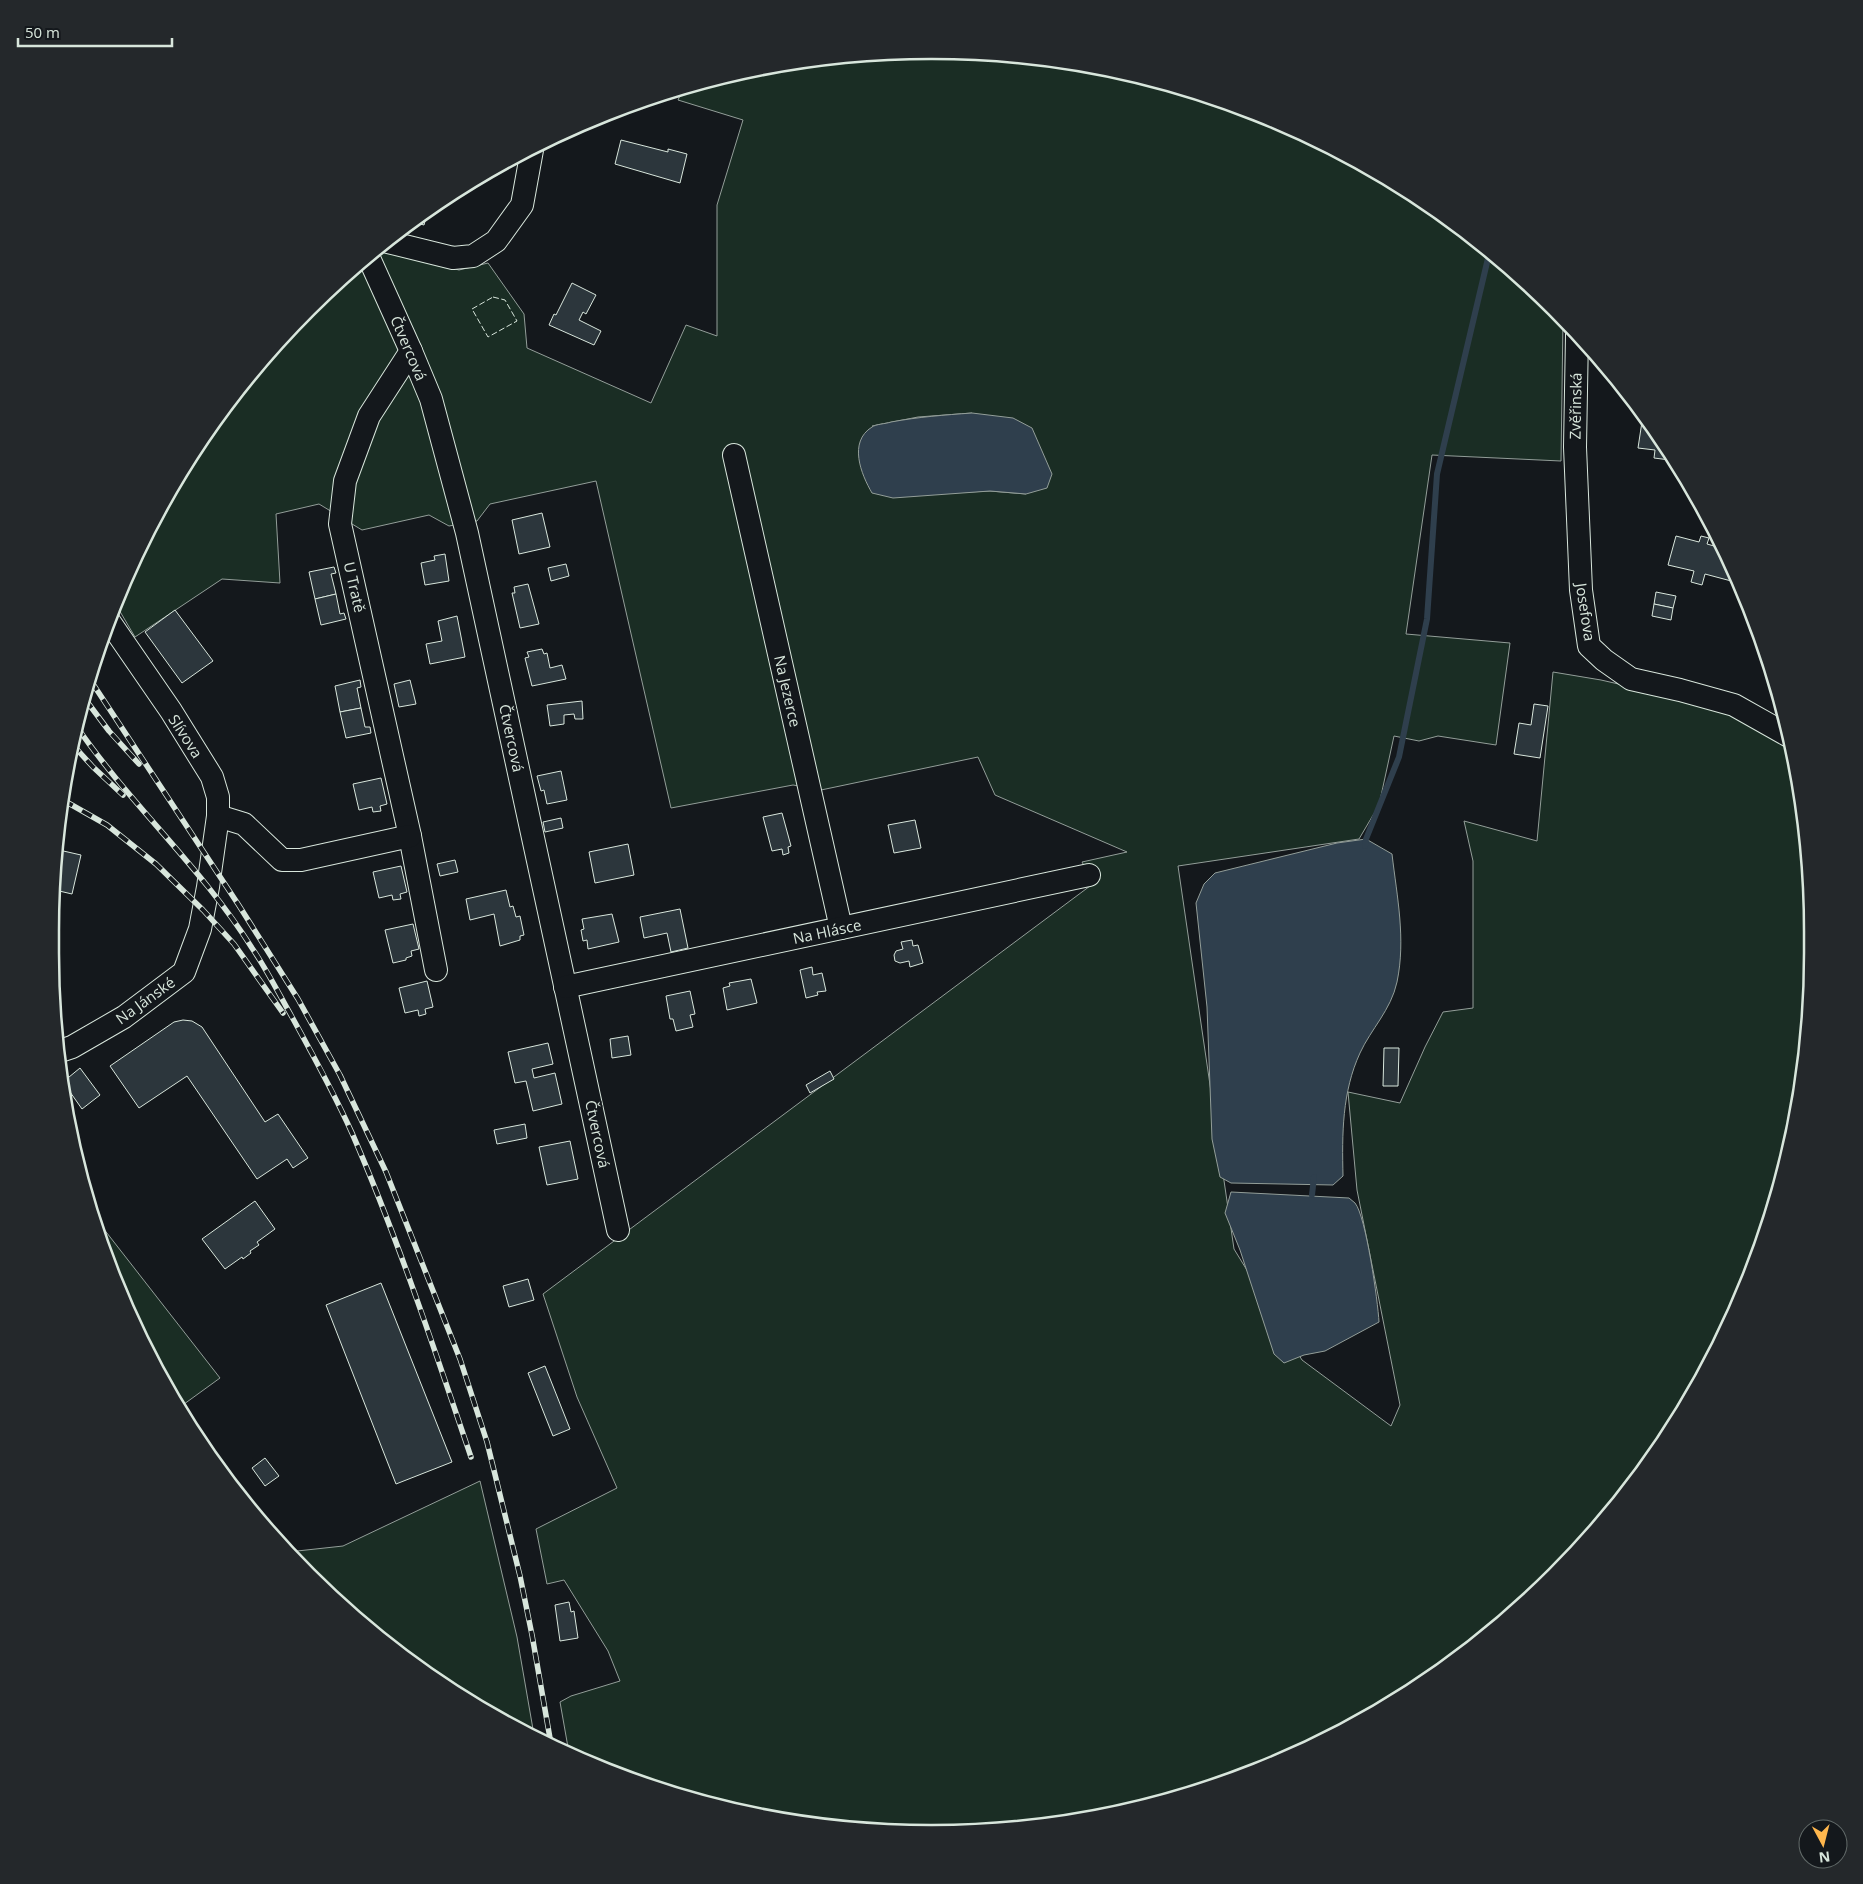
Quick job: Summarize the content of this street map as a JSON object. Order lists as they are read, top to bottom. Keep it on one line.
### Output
{"streets":{"street":["Čtvercová","Zvěřinská","U Tratě","Josefova","Na Jezerce","Slívova","Na Hlásce","Na Jánské"]},"crossings":[["Čtvercová","U Tratě"],["Čtvercová","Na Hlásce"],["Zvěřinská","Josefova"],["Na Jezerce","Na Hlásce"],["Slívova","Na Jánské"]],"scale_bar":"50 m","north":"bottom"}
